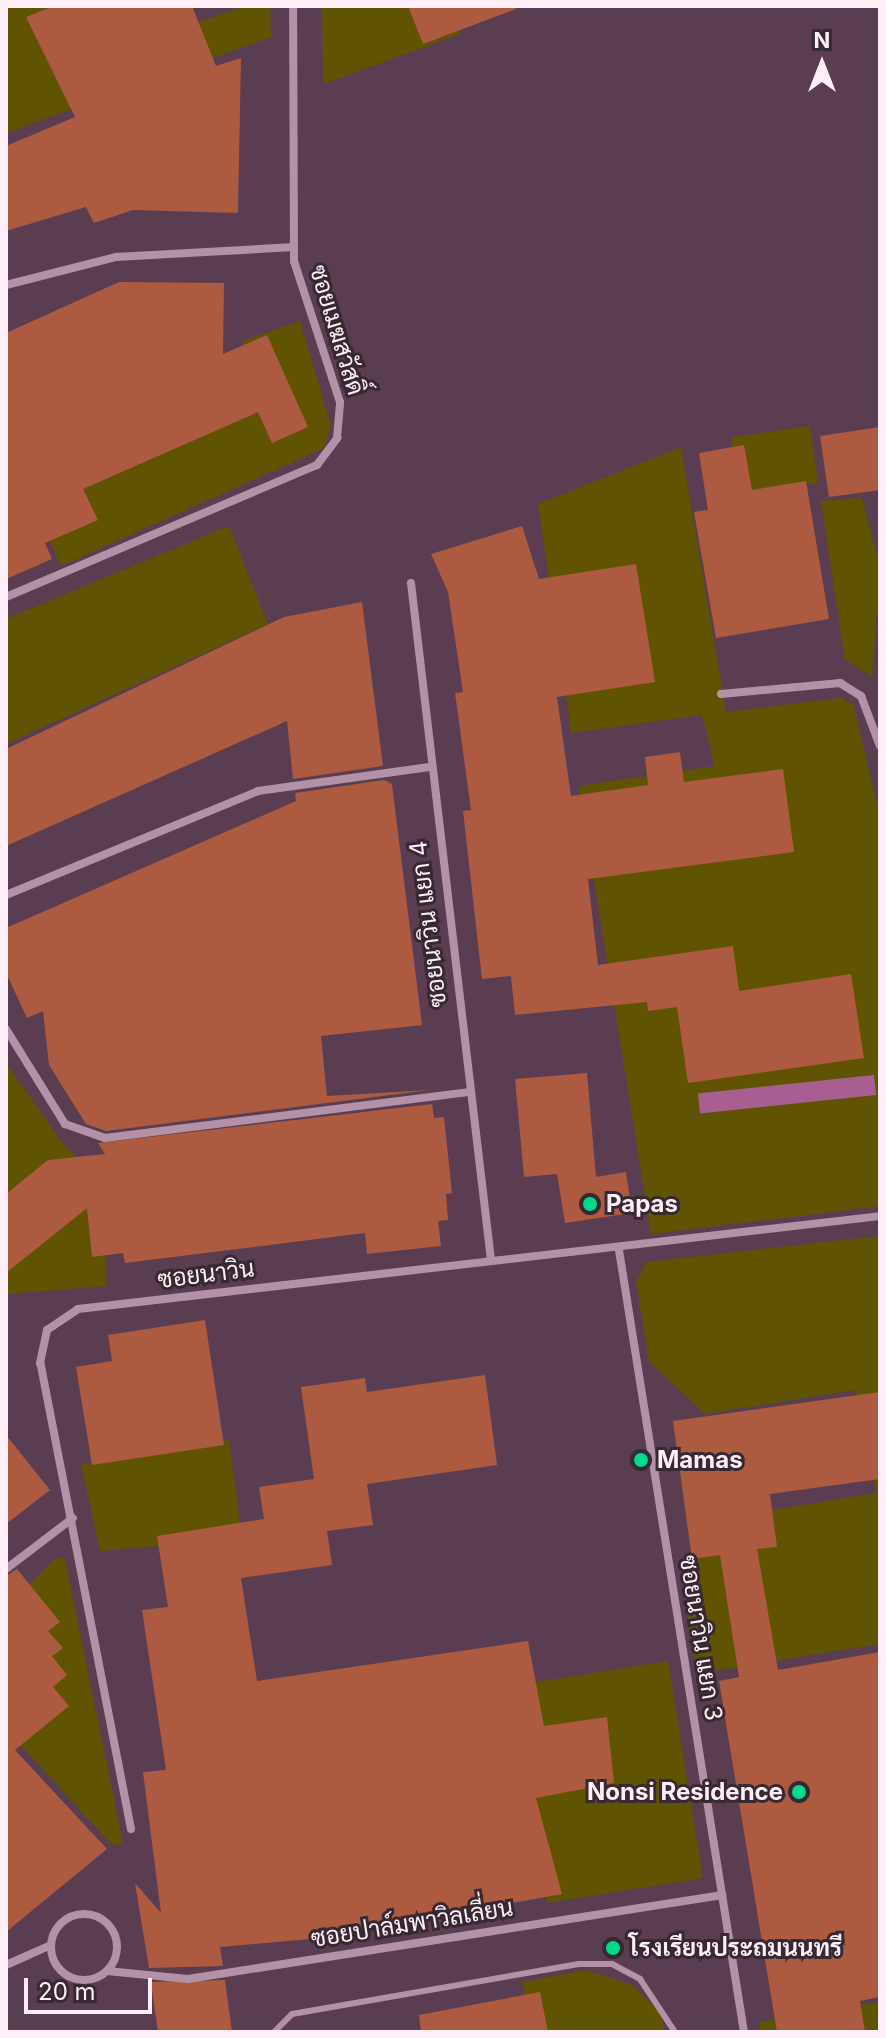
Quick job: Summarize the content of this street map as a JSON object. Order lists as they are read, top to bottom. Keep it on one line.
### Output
{"streets":{"street":["ซอยเมฆสวัสดิ์","ซอยนาวิน แยก 4","ซอยนาวิน","ซอยนาวิน แยก 3","ซอยปาล์มพาวิลเลี่ยน"]},"crossings":[["ซอยนาวิน แยก 4","ซอยนาวิน"],["ซอยนาวิน","ซอยนาวิน แยก 3"],["ซอยนาวิน แยก 3","ซอยปาล์มพาวิลเลี่ยน"]],"places":["Papas","Mamas","Nonsi Residence","โรงเรียนประถมนนทรี"],"scale_bar":"20 m","north":"top"}
